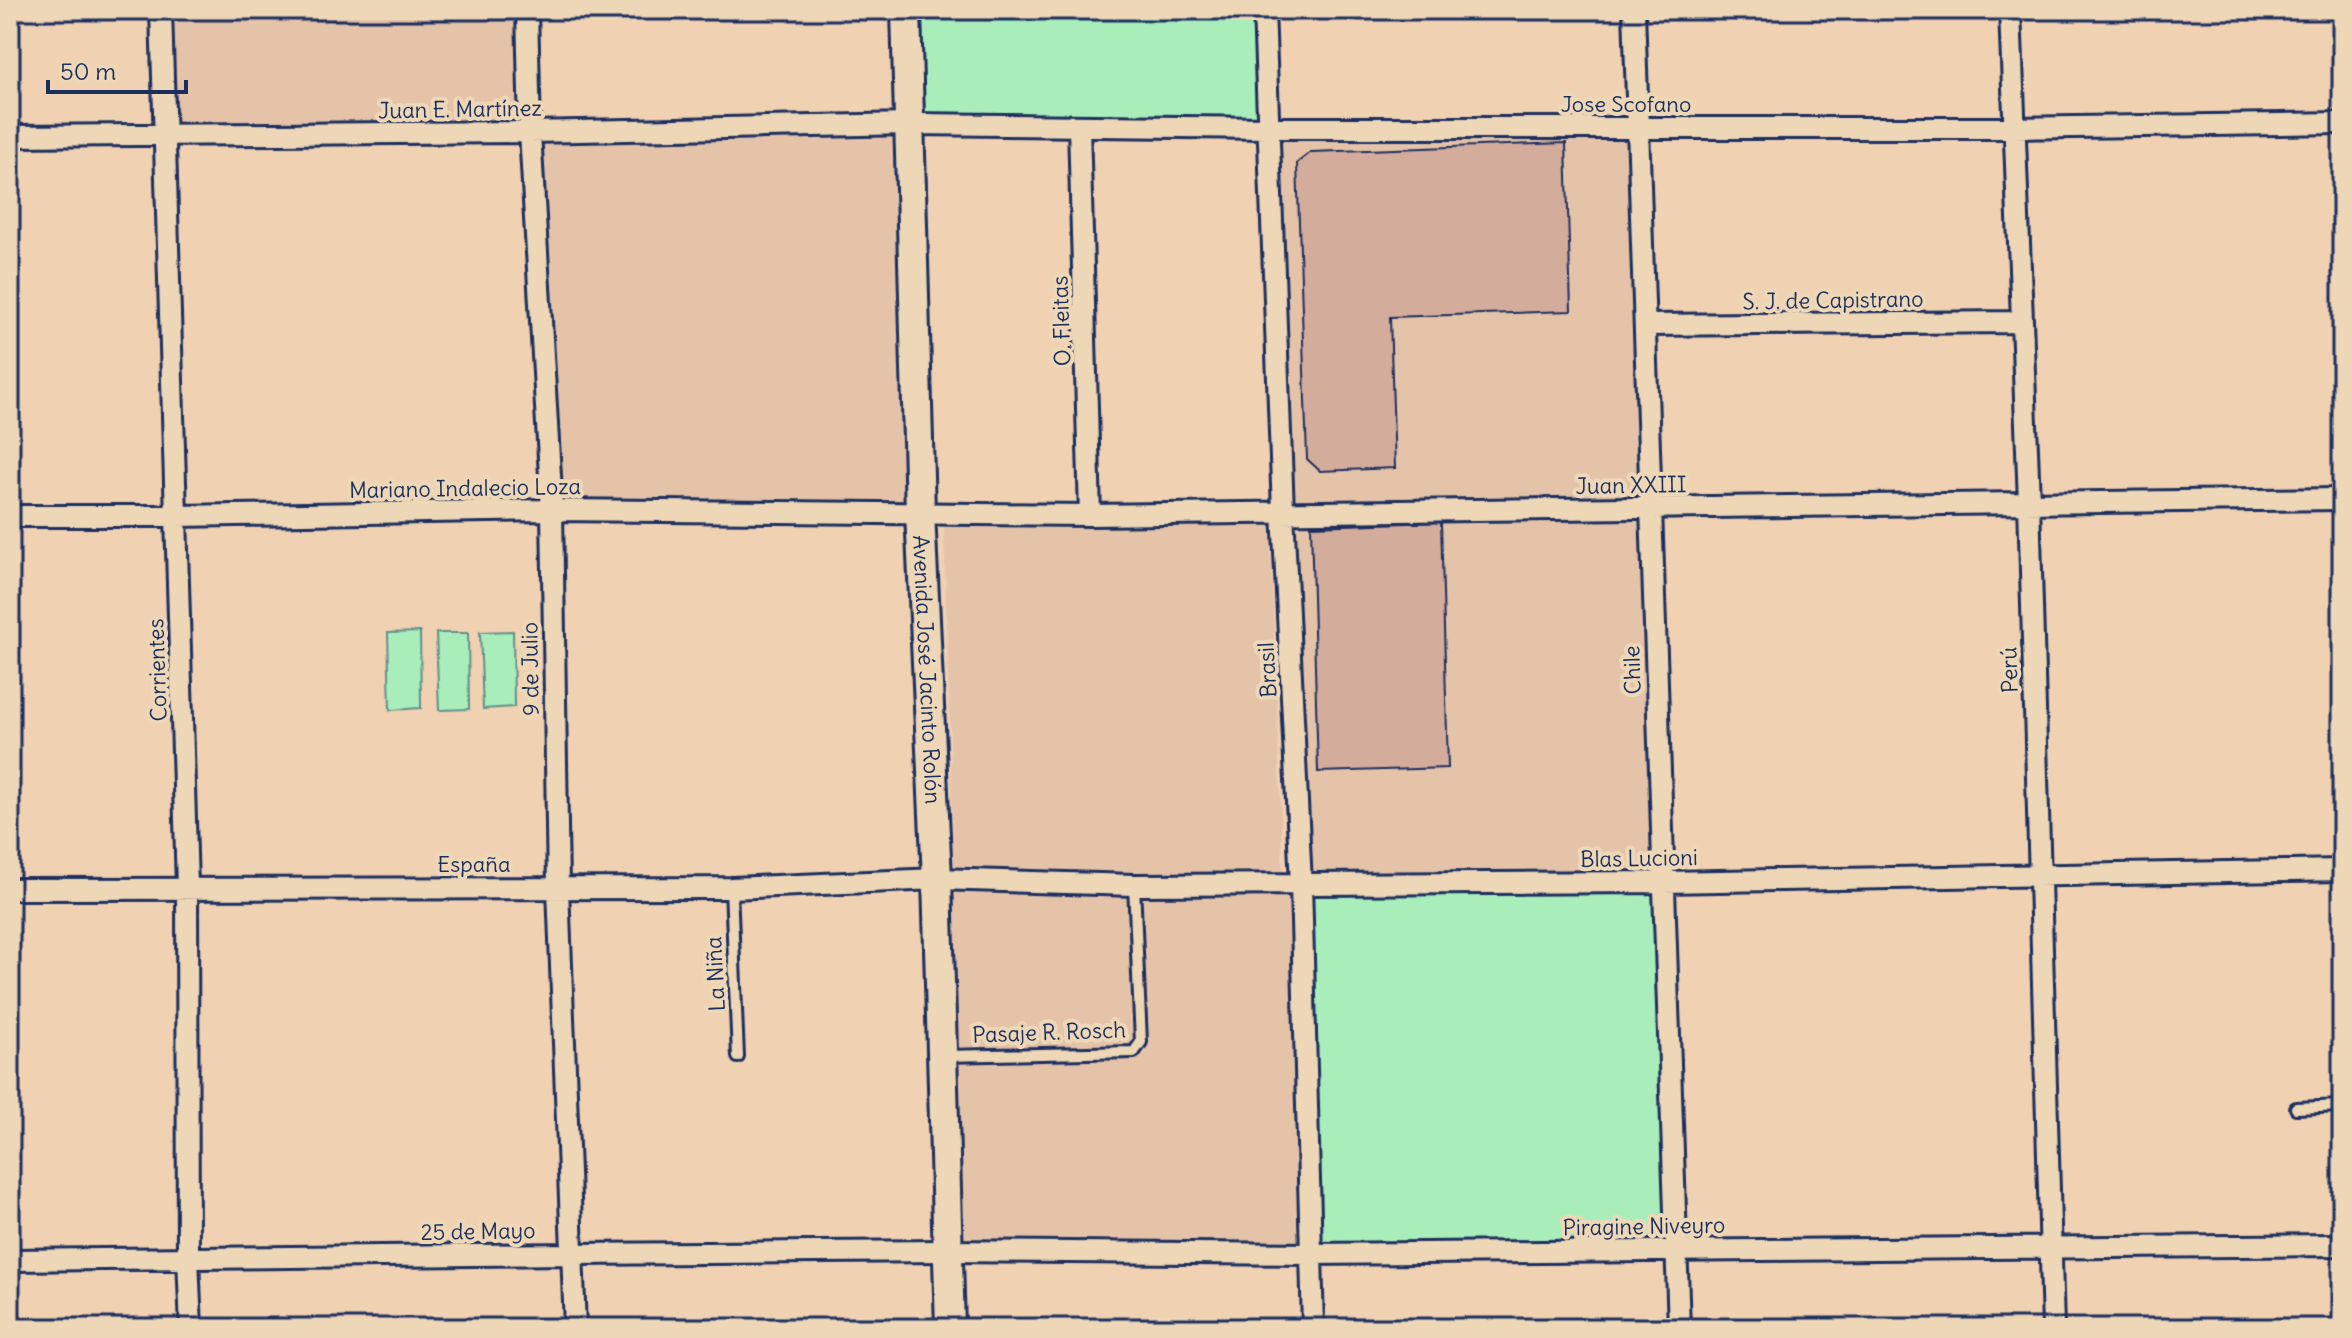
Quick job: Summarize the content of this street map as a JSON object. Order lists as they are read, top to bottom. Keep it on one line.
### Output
{"streets":{"street":["Jose Scofano","Juan E. Martínez","S. J. de Capistrano","O. Fleitas","Juan XXIII","Mariano Indalecio Loza","9 de Julio","Avenida José Jacinto Rolón","Corrientes","Brasil","Chile","Perú","Blas Lucioni","España","Piragine Niveyro","25 de Mayo"],"lane":["La Niña","Pasaje R. Rosch"]},"crossings":[["Jose Scofano","Juan E. Martínez"],["Jose Scofano","O. Fleitas"],["Jose Scofano","Avenida José Jacinto Rolón"],["Jose Scofano","Brasil"],["Jose Scofano","Chile"],["Jose Scofano","Perú"],["Juan E. Martínez","9 de Julio"],["Juan E. Martínez","Avenida José Jacinto Rolón"],["Juan E. Martínez","Corrientes"],["S. J. de Capistrano","Chile"],["S. J. de Capistrano","Perú"],["O. Fleitas","Juan XXIII"],["Juan XXIII","Mariano Indalecio Loza"],["Juan XXIII","Avenida José Jacinto Rolón"],["Juan XXIII","Brasil"],["Juan XXIII","Chile"],["Juan XXIII","Perú"],["Mariano Indalecio Loza","9 de Julio"],["Mariano Indalecio Loza","Avenida José Jacinto Rolón"],["Mariano Indalecio Loza","Corrientes"],["9 de Julio","España"],["9 de Julio","25 de Mayo"],["Avenida José Jacinto Rolón","Blas Lucioni"],["Avenida José Jacinto Rolón","España"],["Avenida José Jacinto Rolón","Pasaje R. Rosch"],["Avenida José Jacinto Rolón","Piragine Niveyro"],["Avenida José Jacinto Rolón","25 de Mayo"],["Corrientes","España"],["Corrientes","25 de Mayo"],["Brasil","Blas Lucioni"],["Brasil","Piragine Niveyro"],["Chile","Blas Lucioni"],["Chile","Piragine Niveyro"],["Perú","Blas Lucioni"],["Perú","Piragine Niveyro"],["Blas Lucioni","España"],["Blas Lucioni","Pasaje R. Rosch"],["España","La Niña"],["Piragine Niveyro","25 de Mayo"]],"scale_bar":"50 m"}
